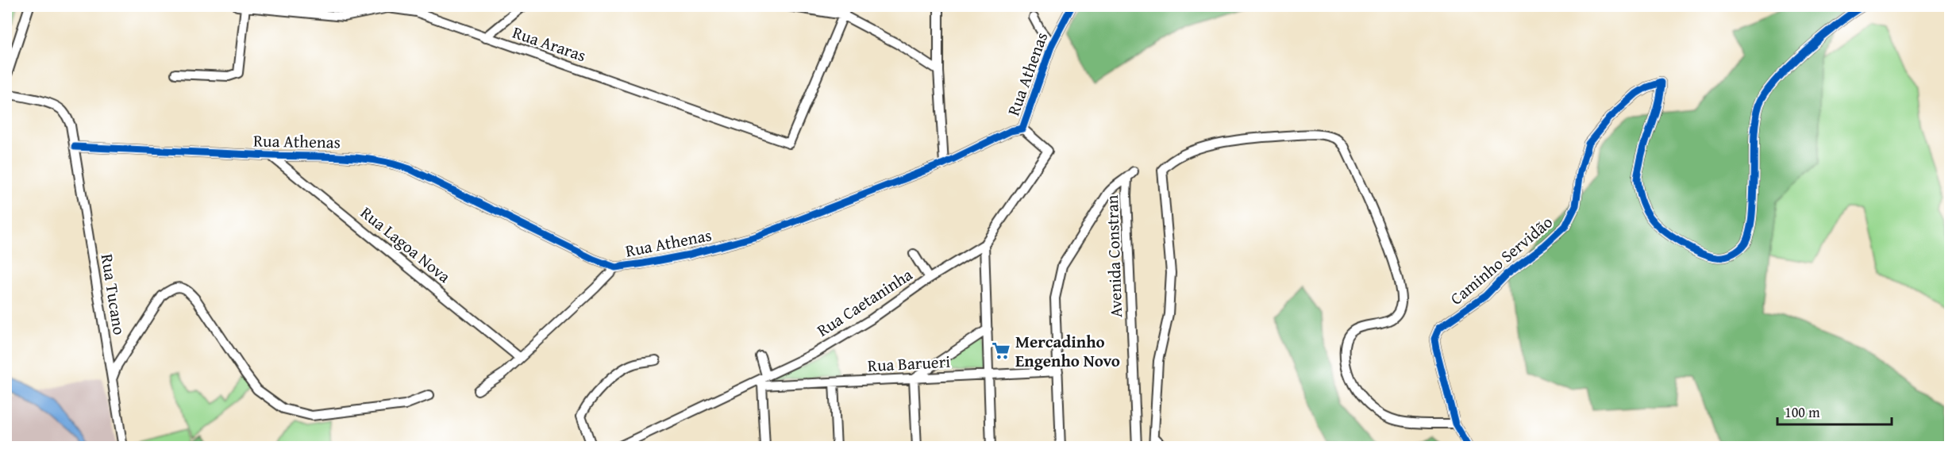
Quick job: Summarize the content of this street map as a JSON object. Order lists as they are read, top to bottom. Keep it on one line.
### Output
{"streets":{"street":["Rua Araras","Rua Athenas","Rua Lagoa Nova","Avenida Constran","Caminho Servidão","Rua Tucano","Rua Caetaninha","Rua Barueri"]},"crossings":[["Rua Athenas","Rua Lagoa Nova"],["Rua Athenas","Rua Tucano"],["Avenida Constran","Rua Barueri"],["Rua Caetaninha","Rua Barueri"]],"places":{"supermarket":["Mercadinho Engenho Novo"]},"scale_bar":"100 m"}
